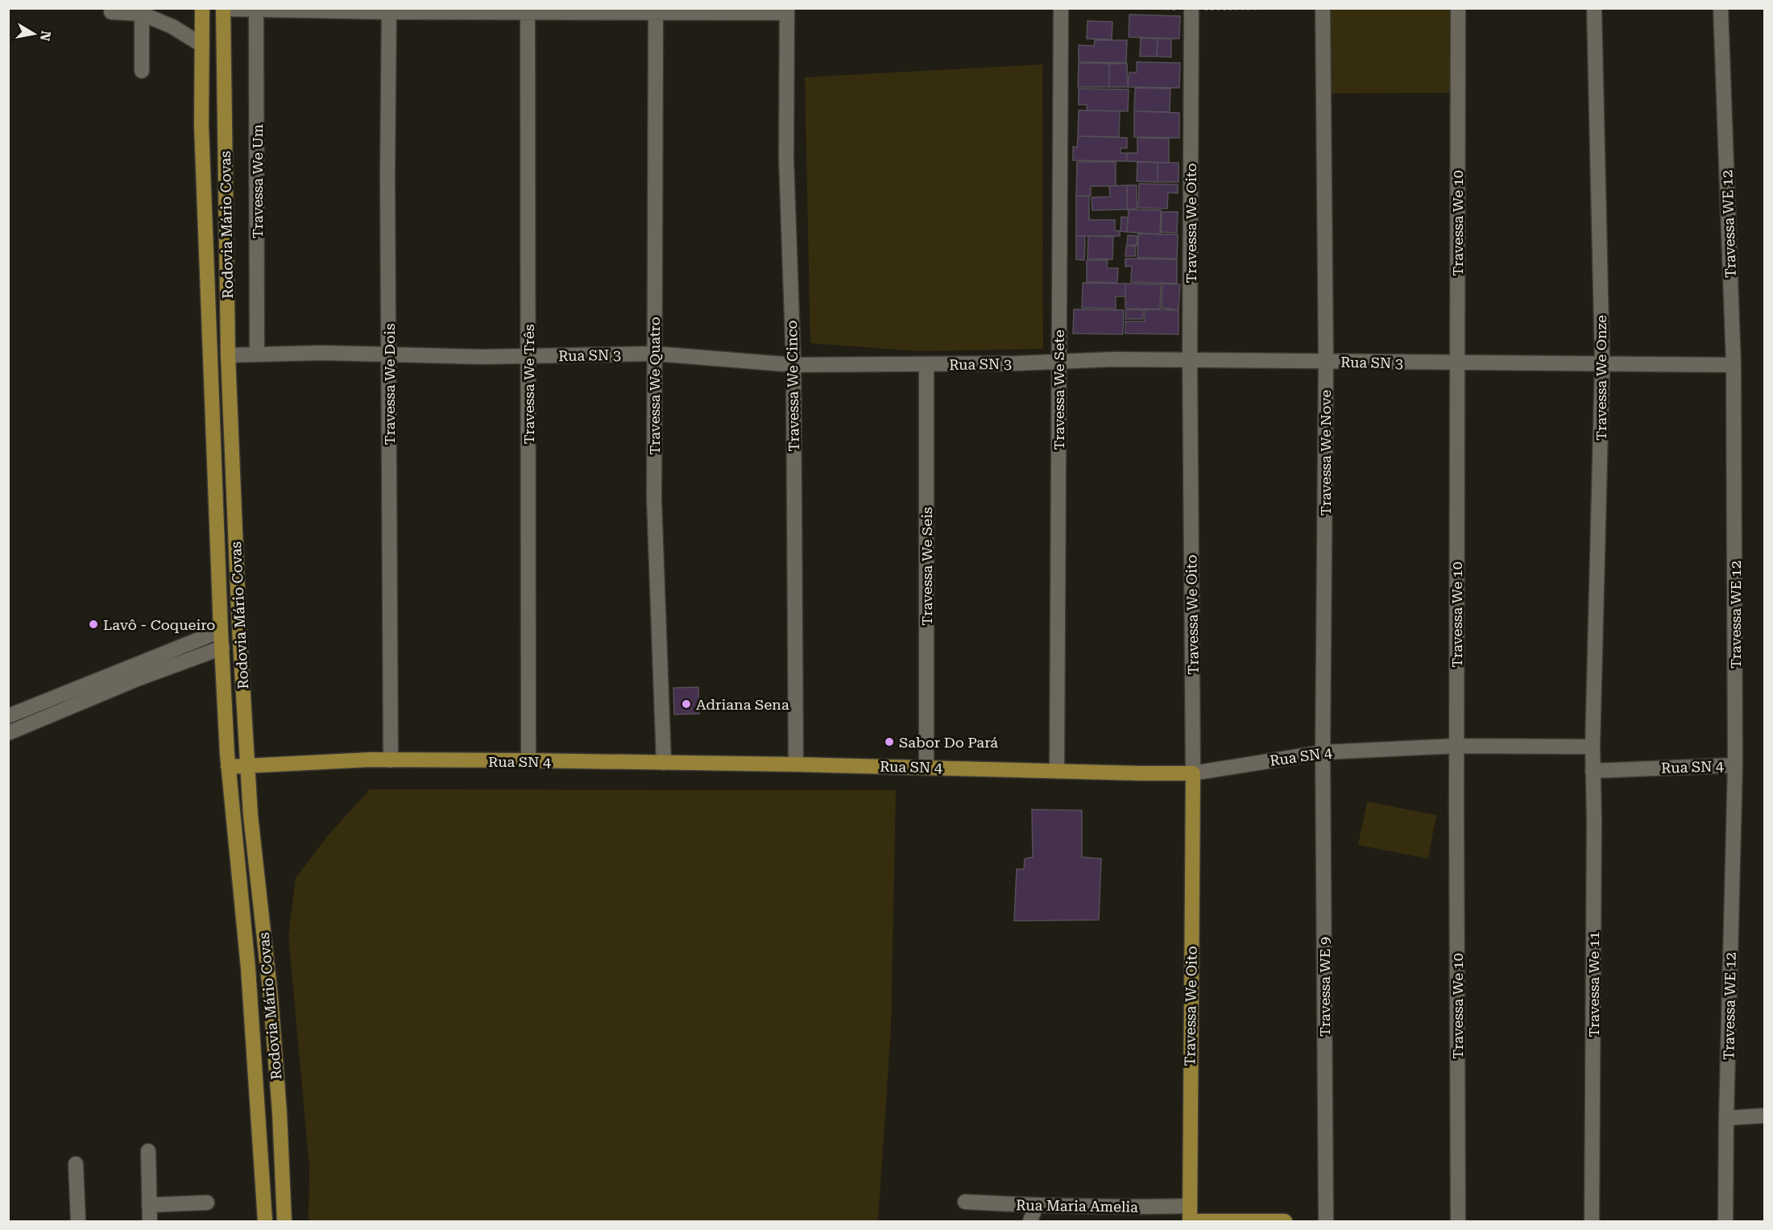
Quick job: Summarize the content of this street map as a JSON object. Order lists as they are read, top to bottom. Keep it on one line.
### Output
{"streets":{"main road":["Travessa We Oito","Rodovia Mário Covas","Rua SN 4"],"street":["Travessa We Um","Travessa We 10","Travessa WE 12","Rua SN 3","Travessa We Onze","Travessa We Dois","Travessa We Três","Travessa We Quatro","Travessa We Cinco","Travessa We Sete","Travessa We Nove","Travessa We Seis","Travessa We 11","Travessa WE 9","Rua Maria Amelia"]},"crossings":[["Travessa We Um","Rua SN 3"],["Travessa We Oito","Rua SN 3"],["Travessa We Oito","Rua SN 4"],["Travessa We Oito","Rua Maria Amelia"],["Travessa We 10","Rua SN 3"],["Travessa We 10","Rua SN 4"],["Travessa WE 12","Rua SN 3"],["Travessa WE 12","Rua SN 4"],["Rodovia Mário Covas","Rua SN 3"],["Rodovia Mário Covas","Rua SN 4"],["Rua SN 3","Travessa We Onze"],["Rua SN 3","Travessa We Dois"],["Rua SN 3","Travessa We Três"],["Rua SN 3","Travessa We Quatro"],["Rua SN 3","Travessa We Cinco"],["Rua SN 3","Travessa We Sete"],["Rua SN 3","Travessa We Nove"],["Rua SN 3","Travessa We Seis"],["Travessa We Onze","Rua SN 4"],["Travessa We Onze","Travessa We 11"],["Travessa We Dois","Rua SN 4"],["Travessa We Três","Rua SN 4"],["Travessa We Quatro","Rua SN 4"],["Travessa We Cinco","Rua SN 4"],["Travessa We Sete","Rua SN 4"],["Travessa We Nove","Rua SN 4"],["Travessa We Nove","Travessa WE 9"],["Travessa We Seis","Rua SN 4"],["Rua SN 4","Travessa We 11"],["Rua SN 4","Travessa WE 9"]],"places":["Lavô - Coqueiro","Adriana Sena","Sabor Do Pará"],"north":"right"}
